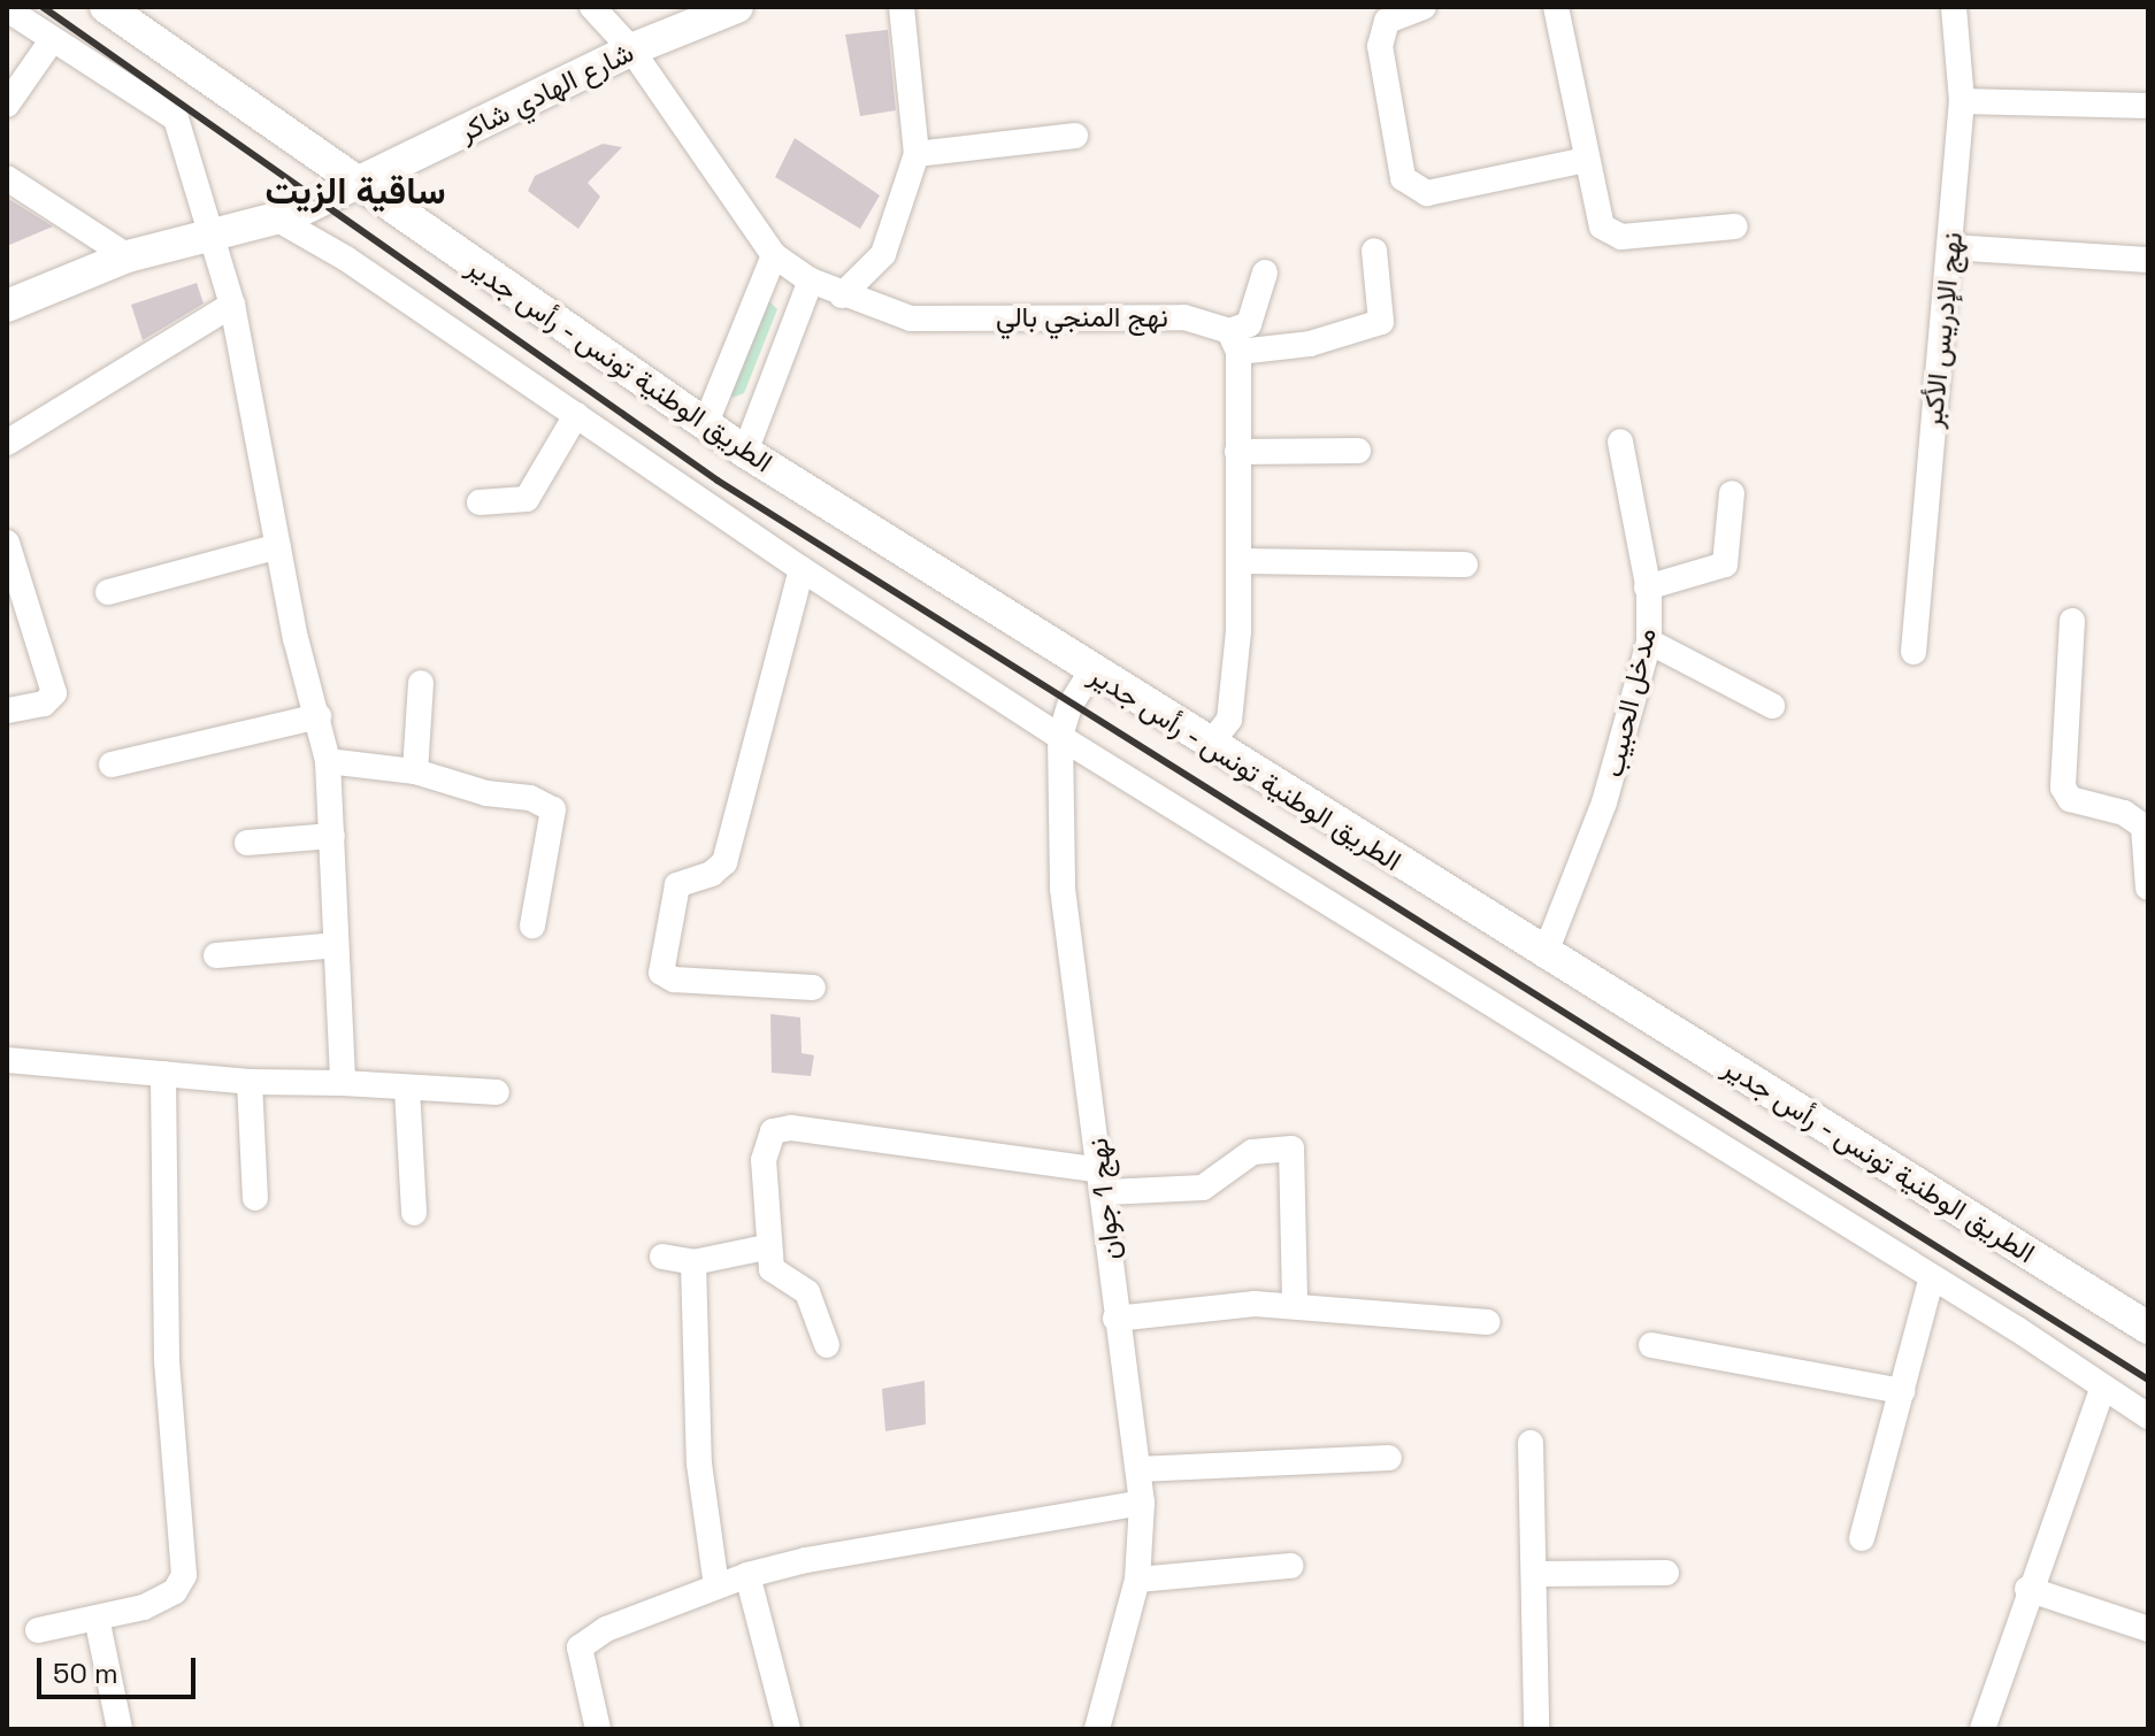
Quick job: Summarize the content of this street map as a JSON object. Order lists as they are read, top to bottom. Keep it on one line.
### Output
{"streets":{"main road":["شارع الهادي شاكر","الطريق الوطنية تونس - رأس جدير"],"street":["نهج المنجي بالي","نهج الإدريس الأكبر","مدخل الحبيب","نهج 1 جوان"]},"crossings":[["شارع الهادي شاكر","نهج المنجي بالي"],["شارع الهادي شاكر","الطريق الوطنية تونس - رأس جدير"],["الطريق الوطنية تونس - رأس جدير","مدخل الحبيب"],["الطريق الوطنية تونس - رأس جدير","نهج 1 جوان"]],"districts":["ساقية الزيت"],"scale_bar":"50 m"}
